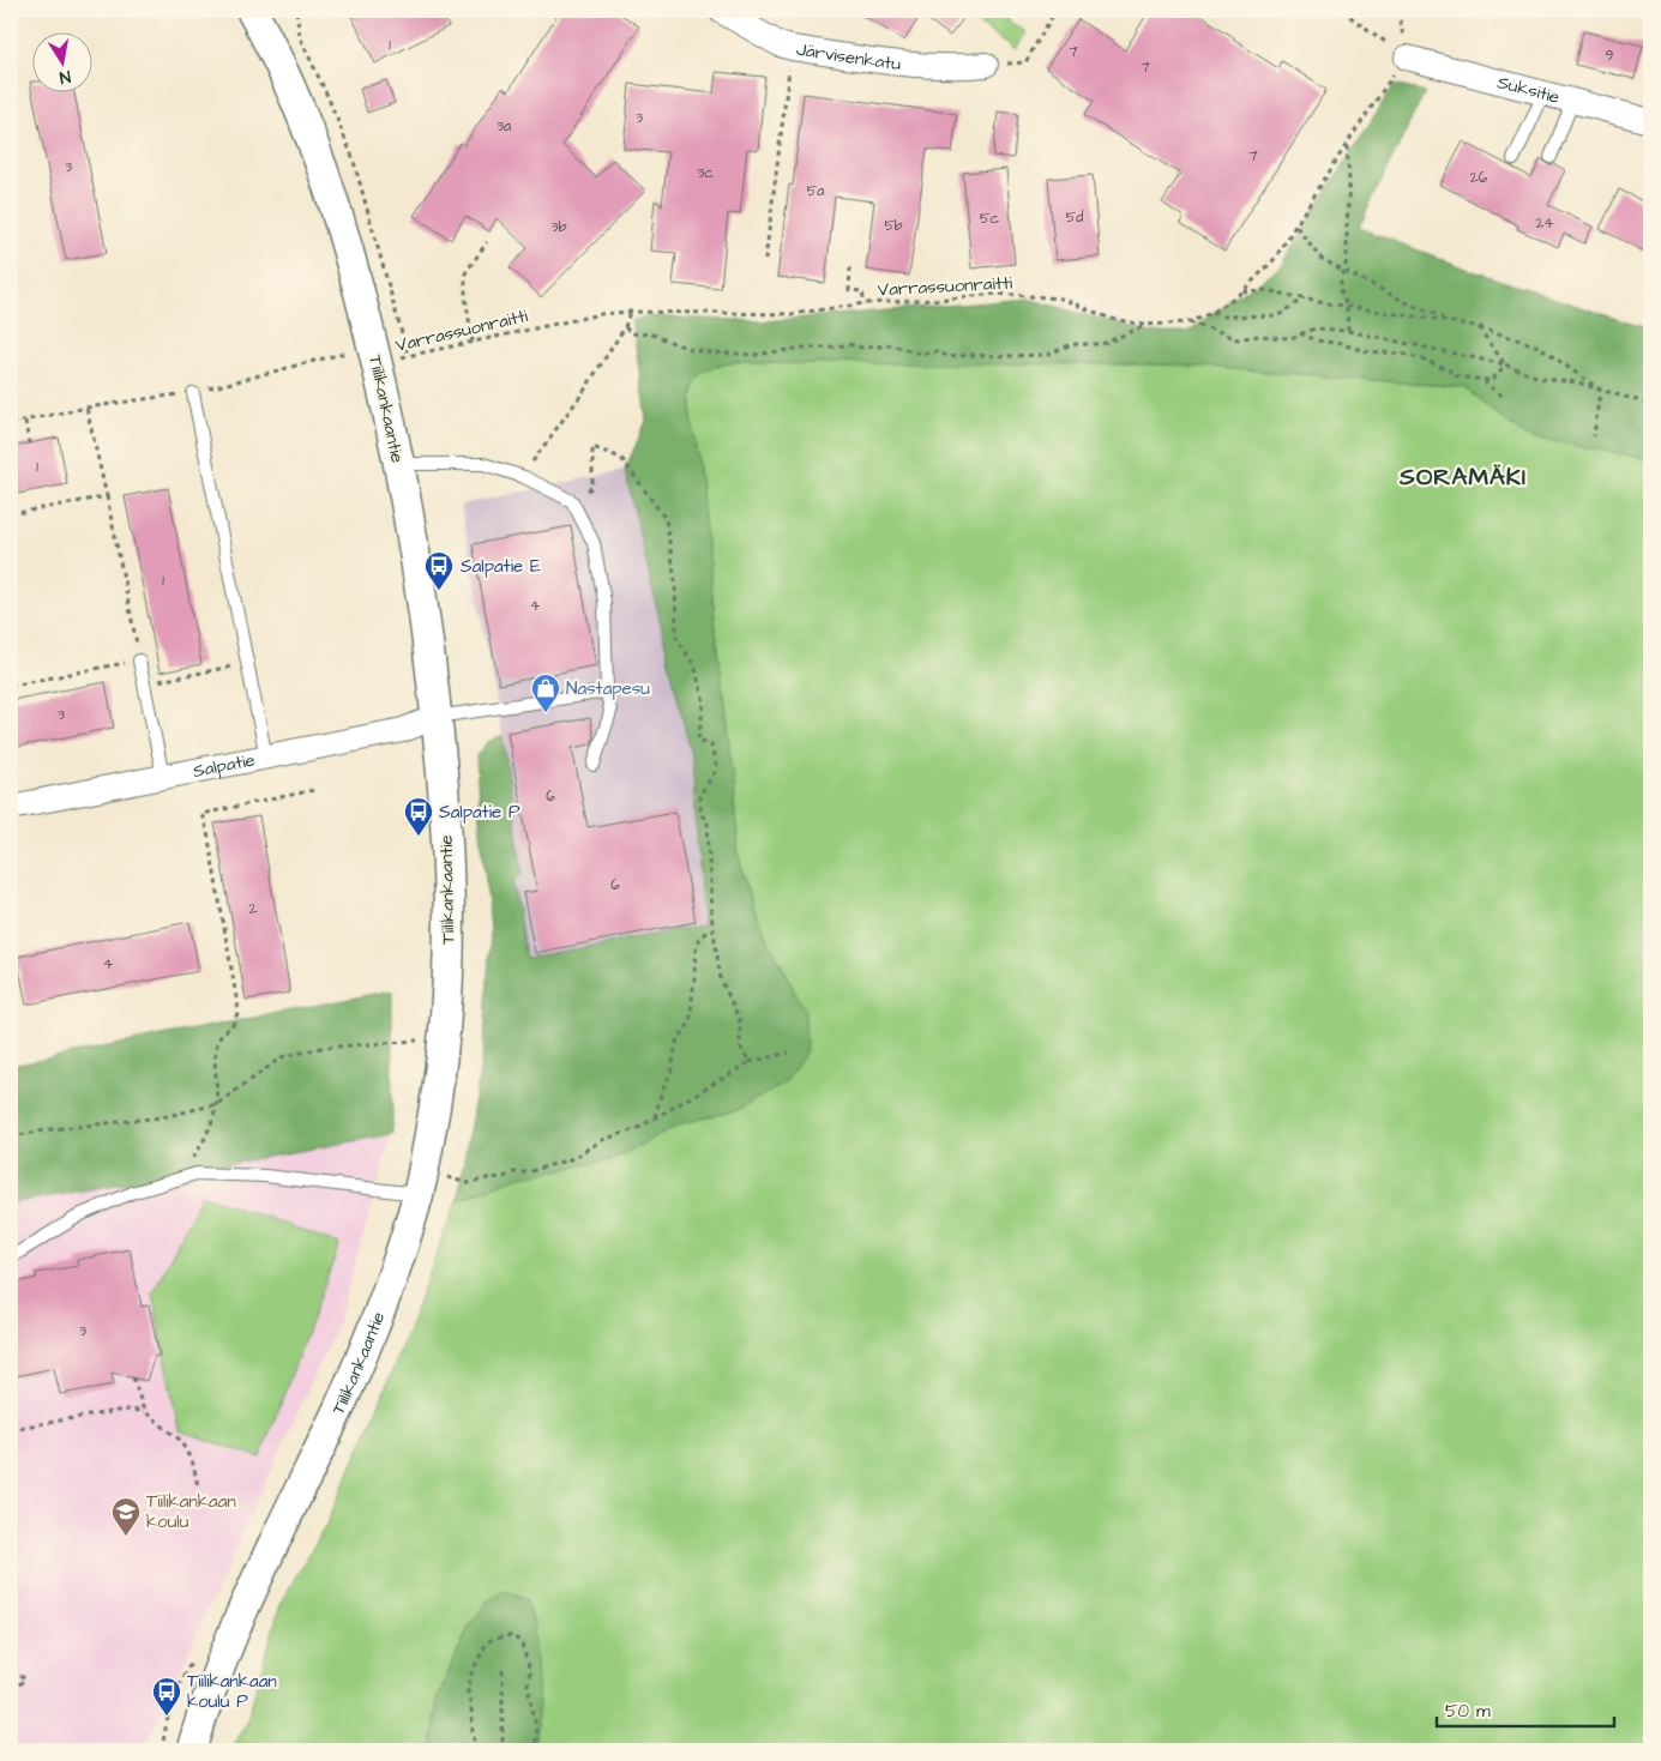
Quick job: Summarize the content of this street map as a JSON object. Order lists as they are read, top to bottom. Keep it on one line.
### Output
{"streets":{"street":["Järvisenkatu","Suksitie","Tiilikankaantie","Salpatie"],"path":["Varrassuonraitti"]},"crossings":[["Suksitie","Varrassuonraitti"],["Varrassuonraitti","Tiilikankaantie"],["Tiilikankaantie","Salpatie"]],"districts":["SORAMÄKI"],"places":{"bus stop":["Salpatie E","Salpatie P","Tiilikankaan koulu P"],"shop":["Nastapesu"],"school or university":["Tiilikankaan koulu"]},"house_numbers":["1","7","9","7","3","3a","7","3","3c","26","5a","5d","5c","24","5b","3b","1","1","4","3","6","6","2","4","3"],"scale_bar":"50 m","north":"bottom"}
